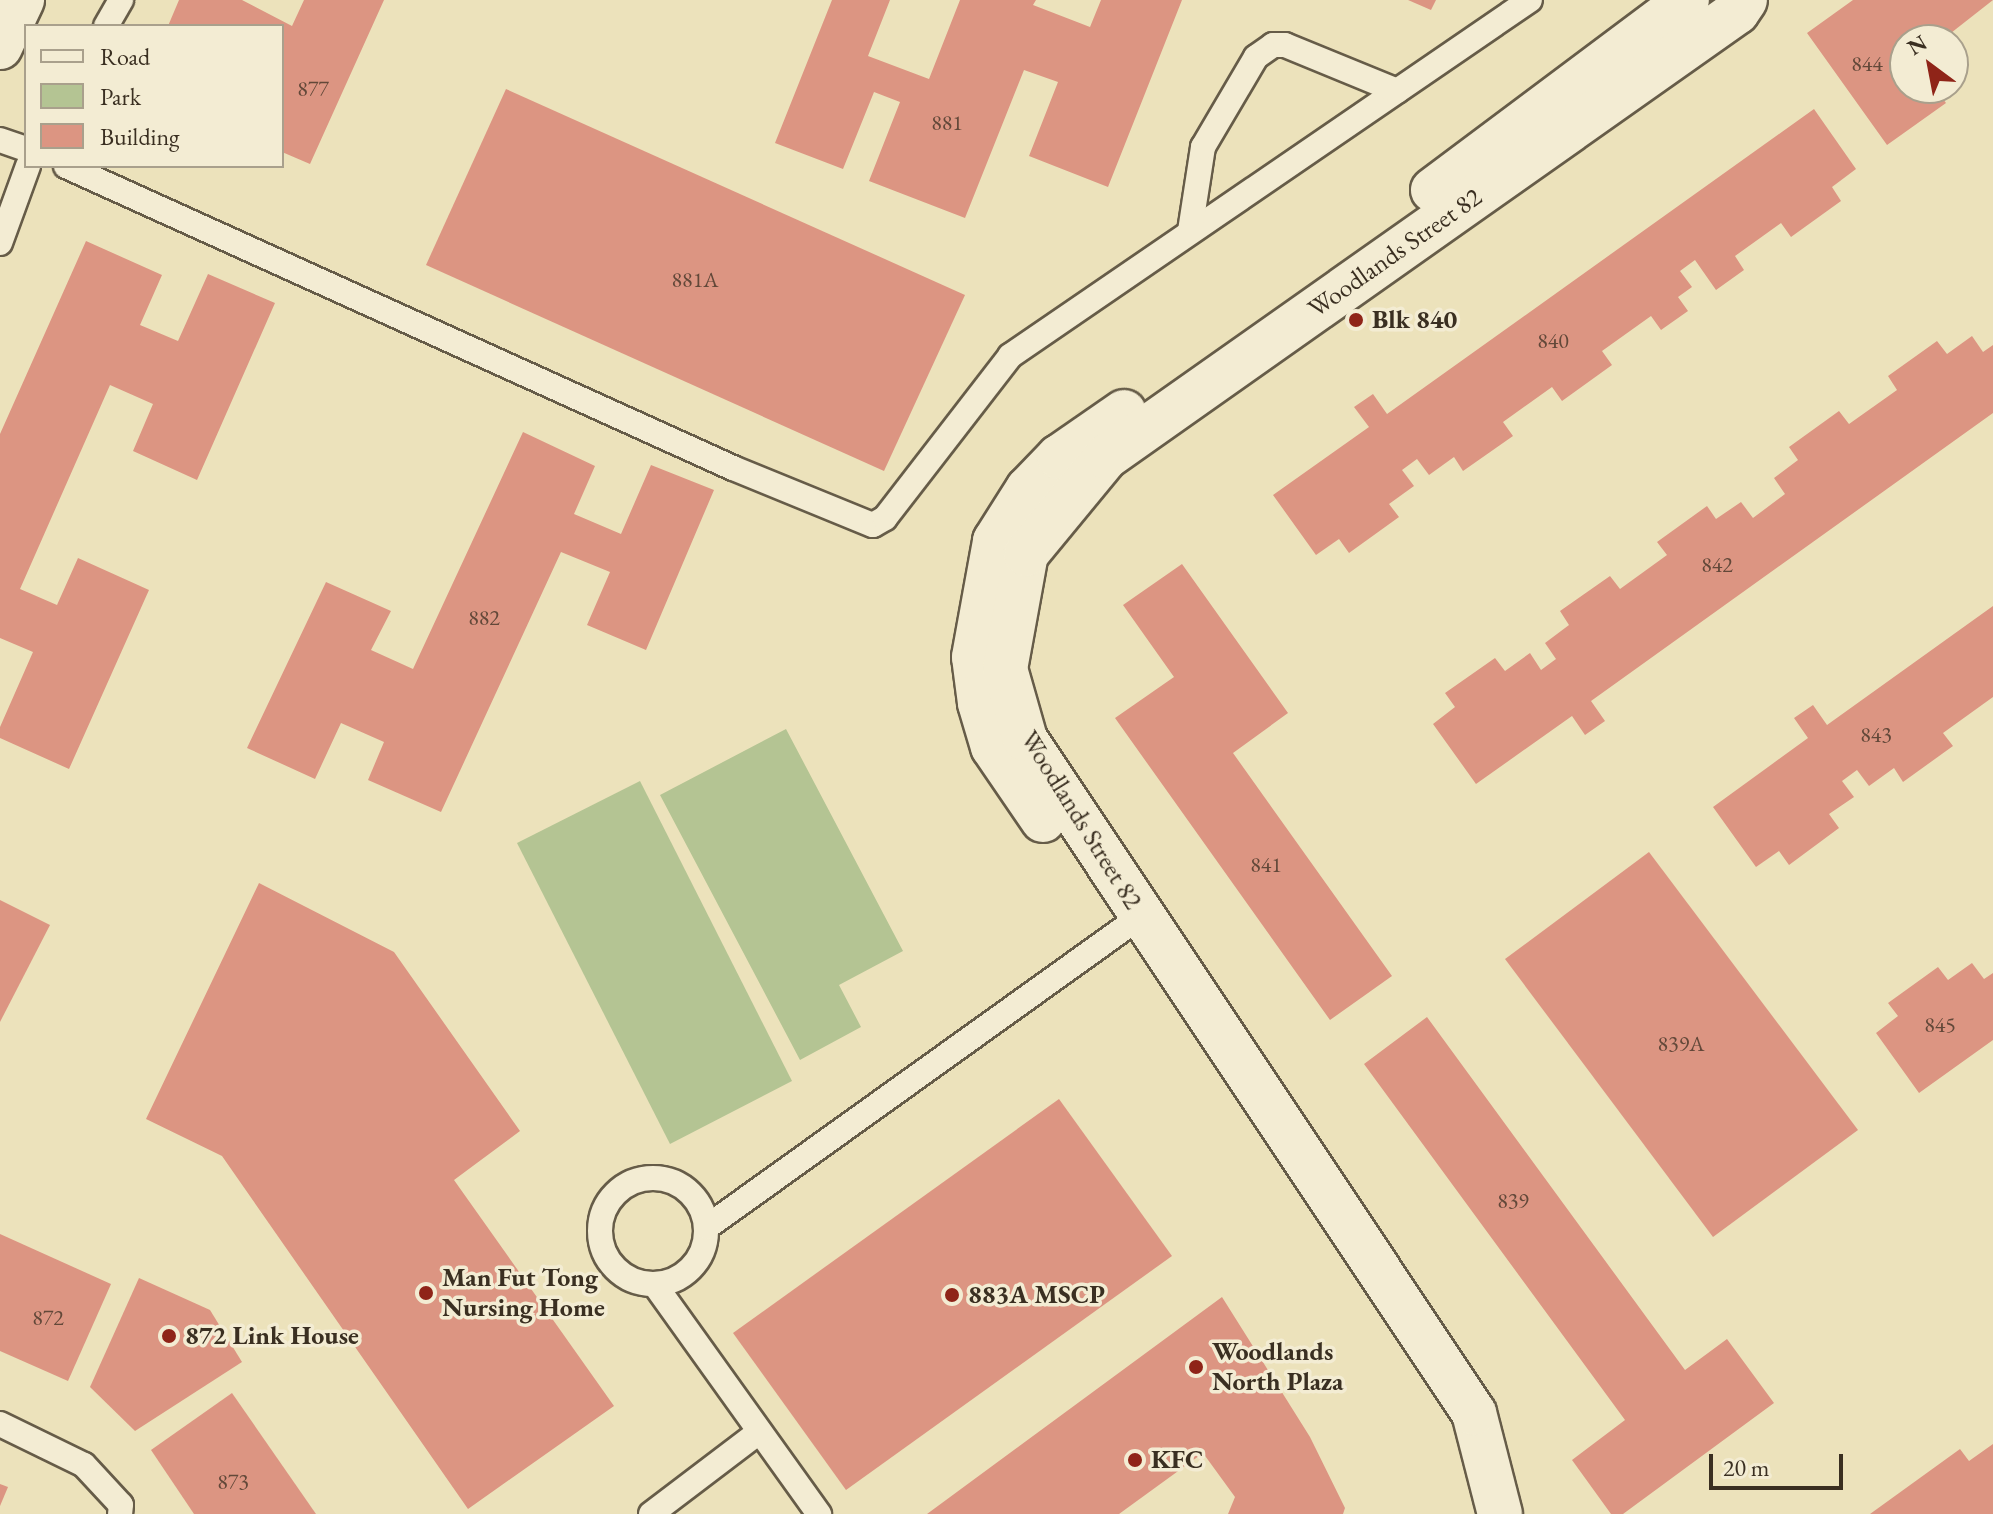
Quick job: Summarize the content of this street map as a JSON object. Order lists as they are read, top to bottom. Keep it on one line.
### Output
{"streets":{"street":["Woodlands Street 82"]},"places":["Blk 840","Man Fut Tong Nursing Home","883A MSCP","872 Link House","Woodlands North Plaza","KFC"],"house_numbers":["844","877","881","881A","840","842","882","843","841","845","839A","839","872","873"],"legend":["Road","Park","Building"],"scale_bar":"20 m","north":"top left"}
